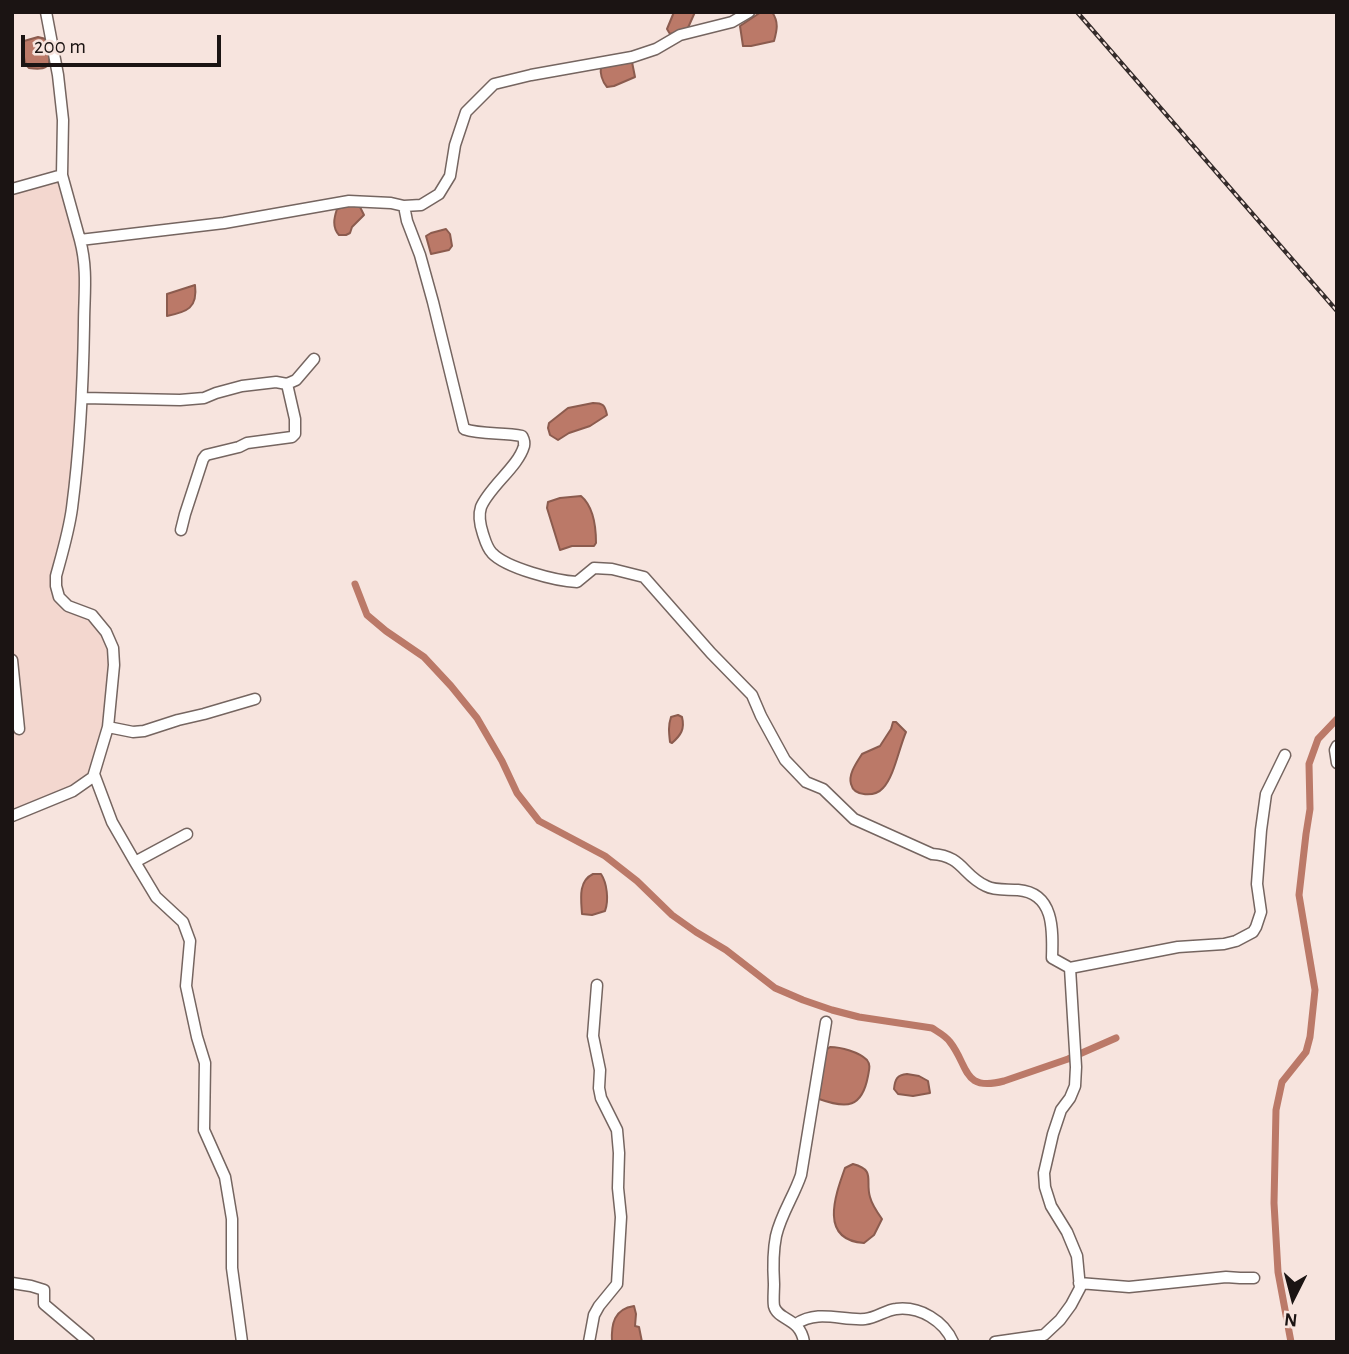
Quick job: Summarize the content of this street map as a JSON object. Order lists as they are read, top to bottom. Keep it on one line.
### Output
{"scale_bar":"200 m","north":"bottom"}
